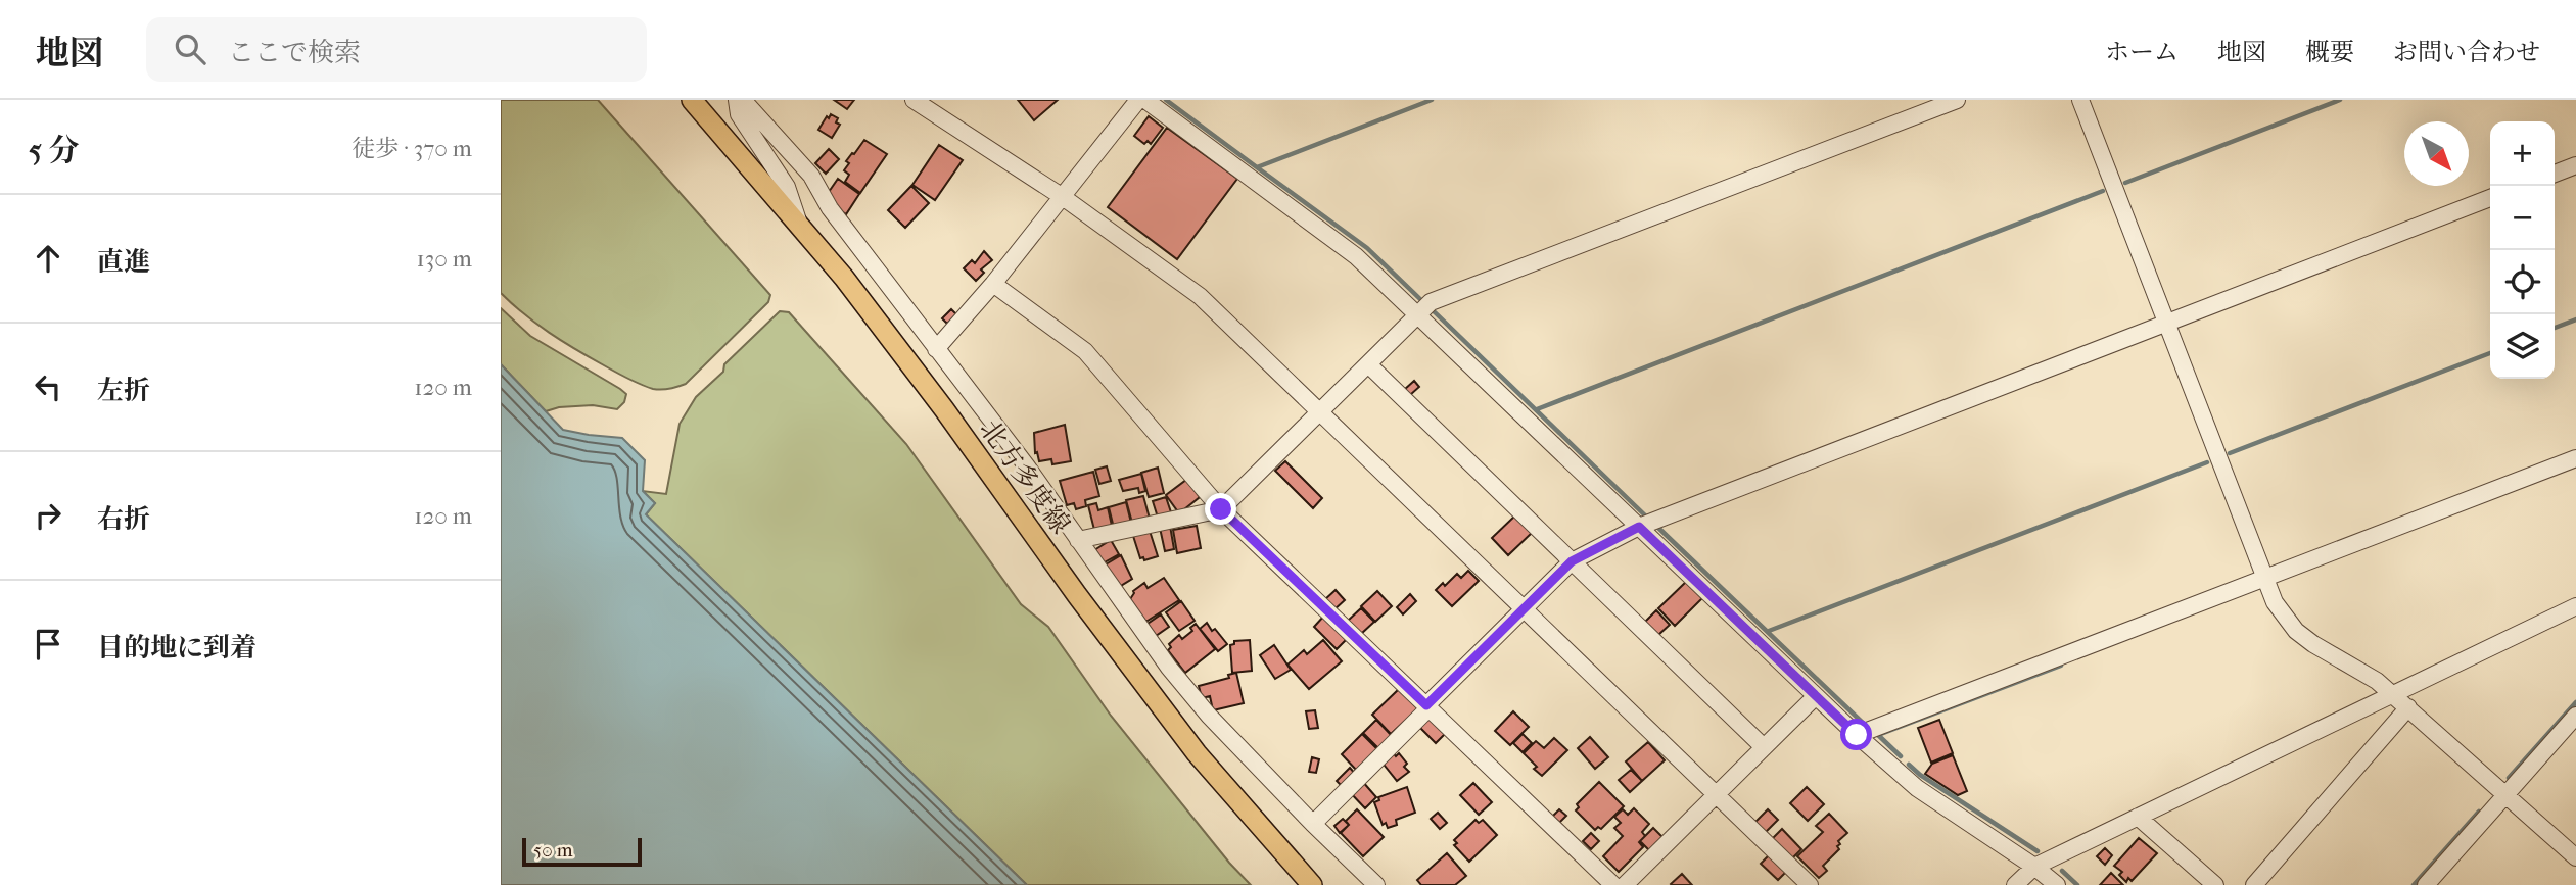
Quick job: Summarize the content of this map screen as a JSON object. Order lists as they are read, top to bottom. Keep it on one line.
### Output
{"streets":{"main road":["北方多度線"]},"scale_bar":"50 m","north":"bottom right","page":{"header":"地図","search":"ここで検索","nav":["ホーム","地図","概要","お問い合わせ"],"heading":["5 分","徒歩 · 370 m"],"map_buttons":["+","−"],"list":[["直進","130 m"],["左折","120 m"],["右折","120 m"],"目的地に到着"],"scale":"50 m"}}
